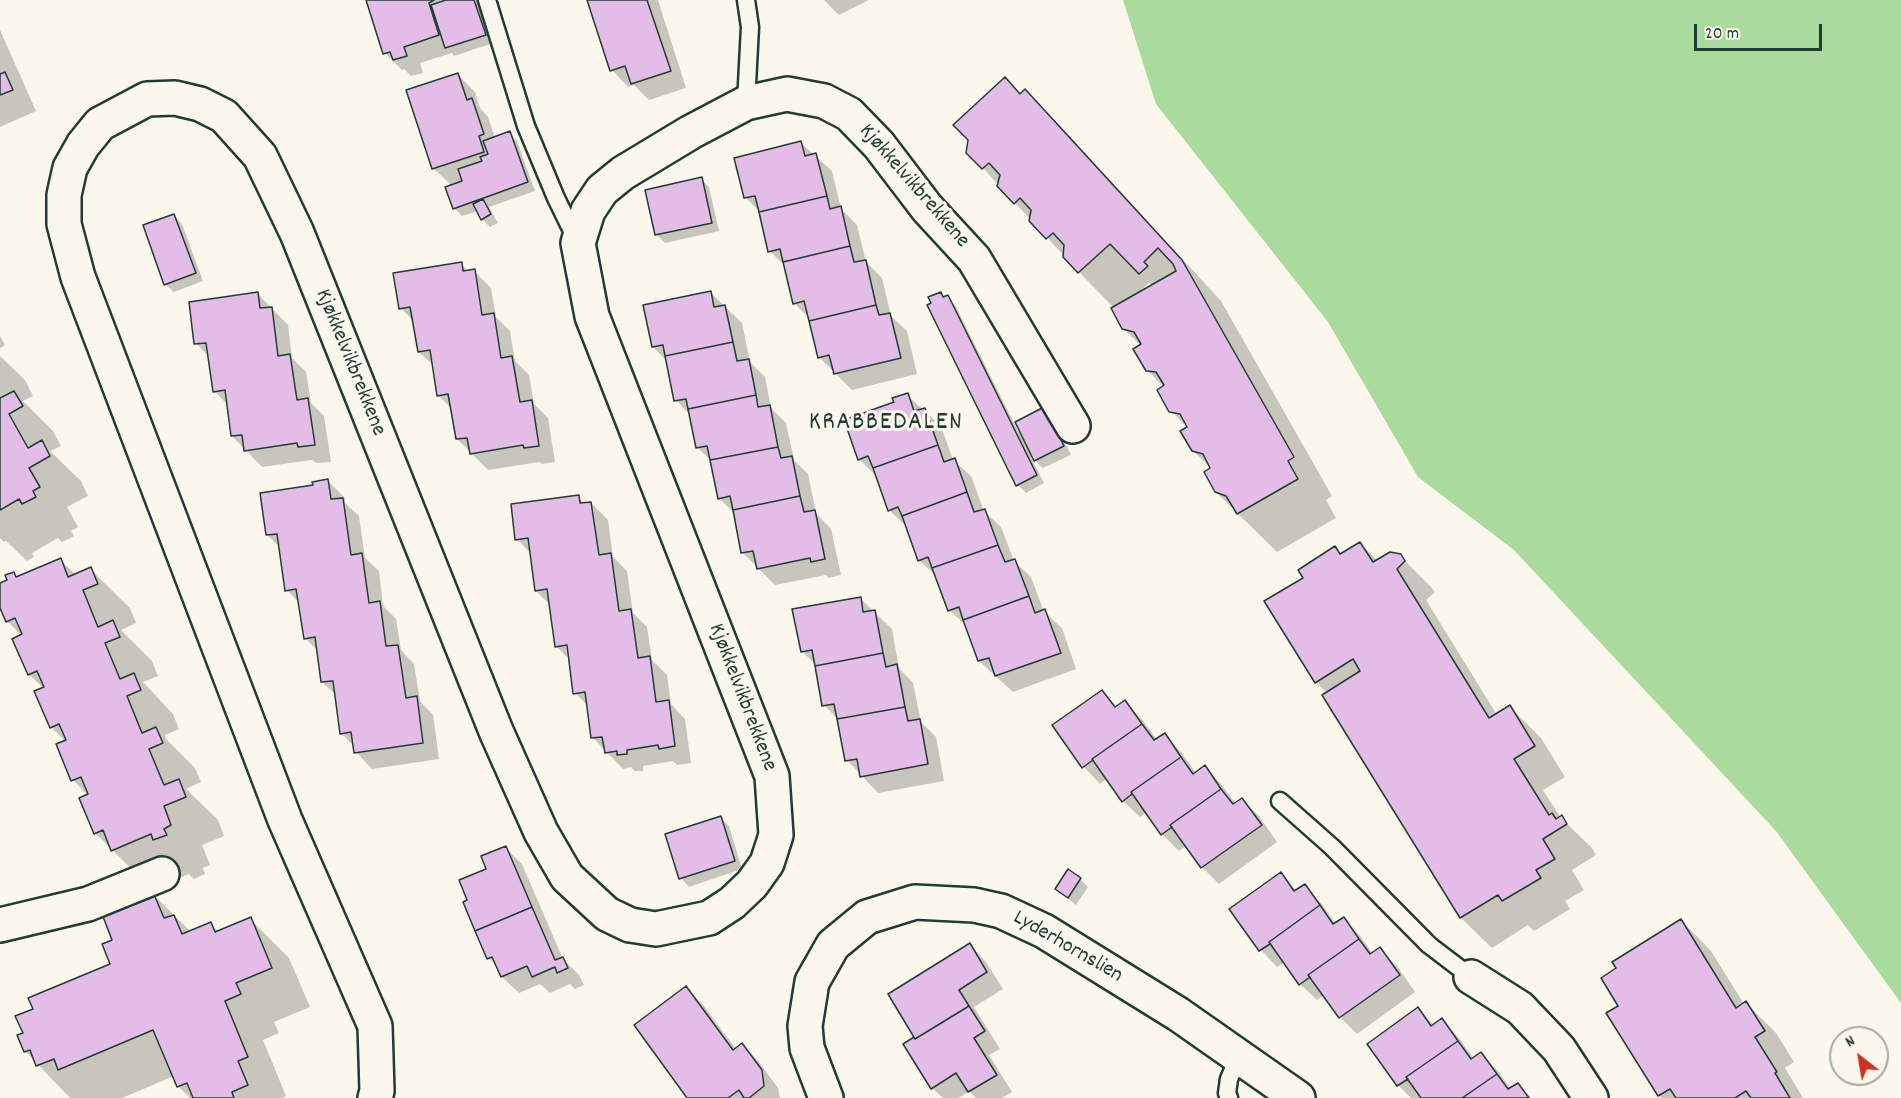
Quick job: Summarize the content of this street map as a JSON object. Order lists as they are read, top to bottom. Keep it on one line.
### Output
{"streets":{"street":["Kjøkkelvikbrekkene","Lyderhornslien"]},"districts":["KRABBEDALEN"],"scale_bar":"20 m","north":"top left"}
